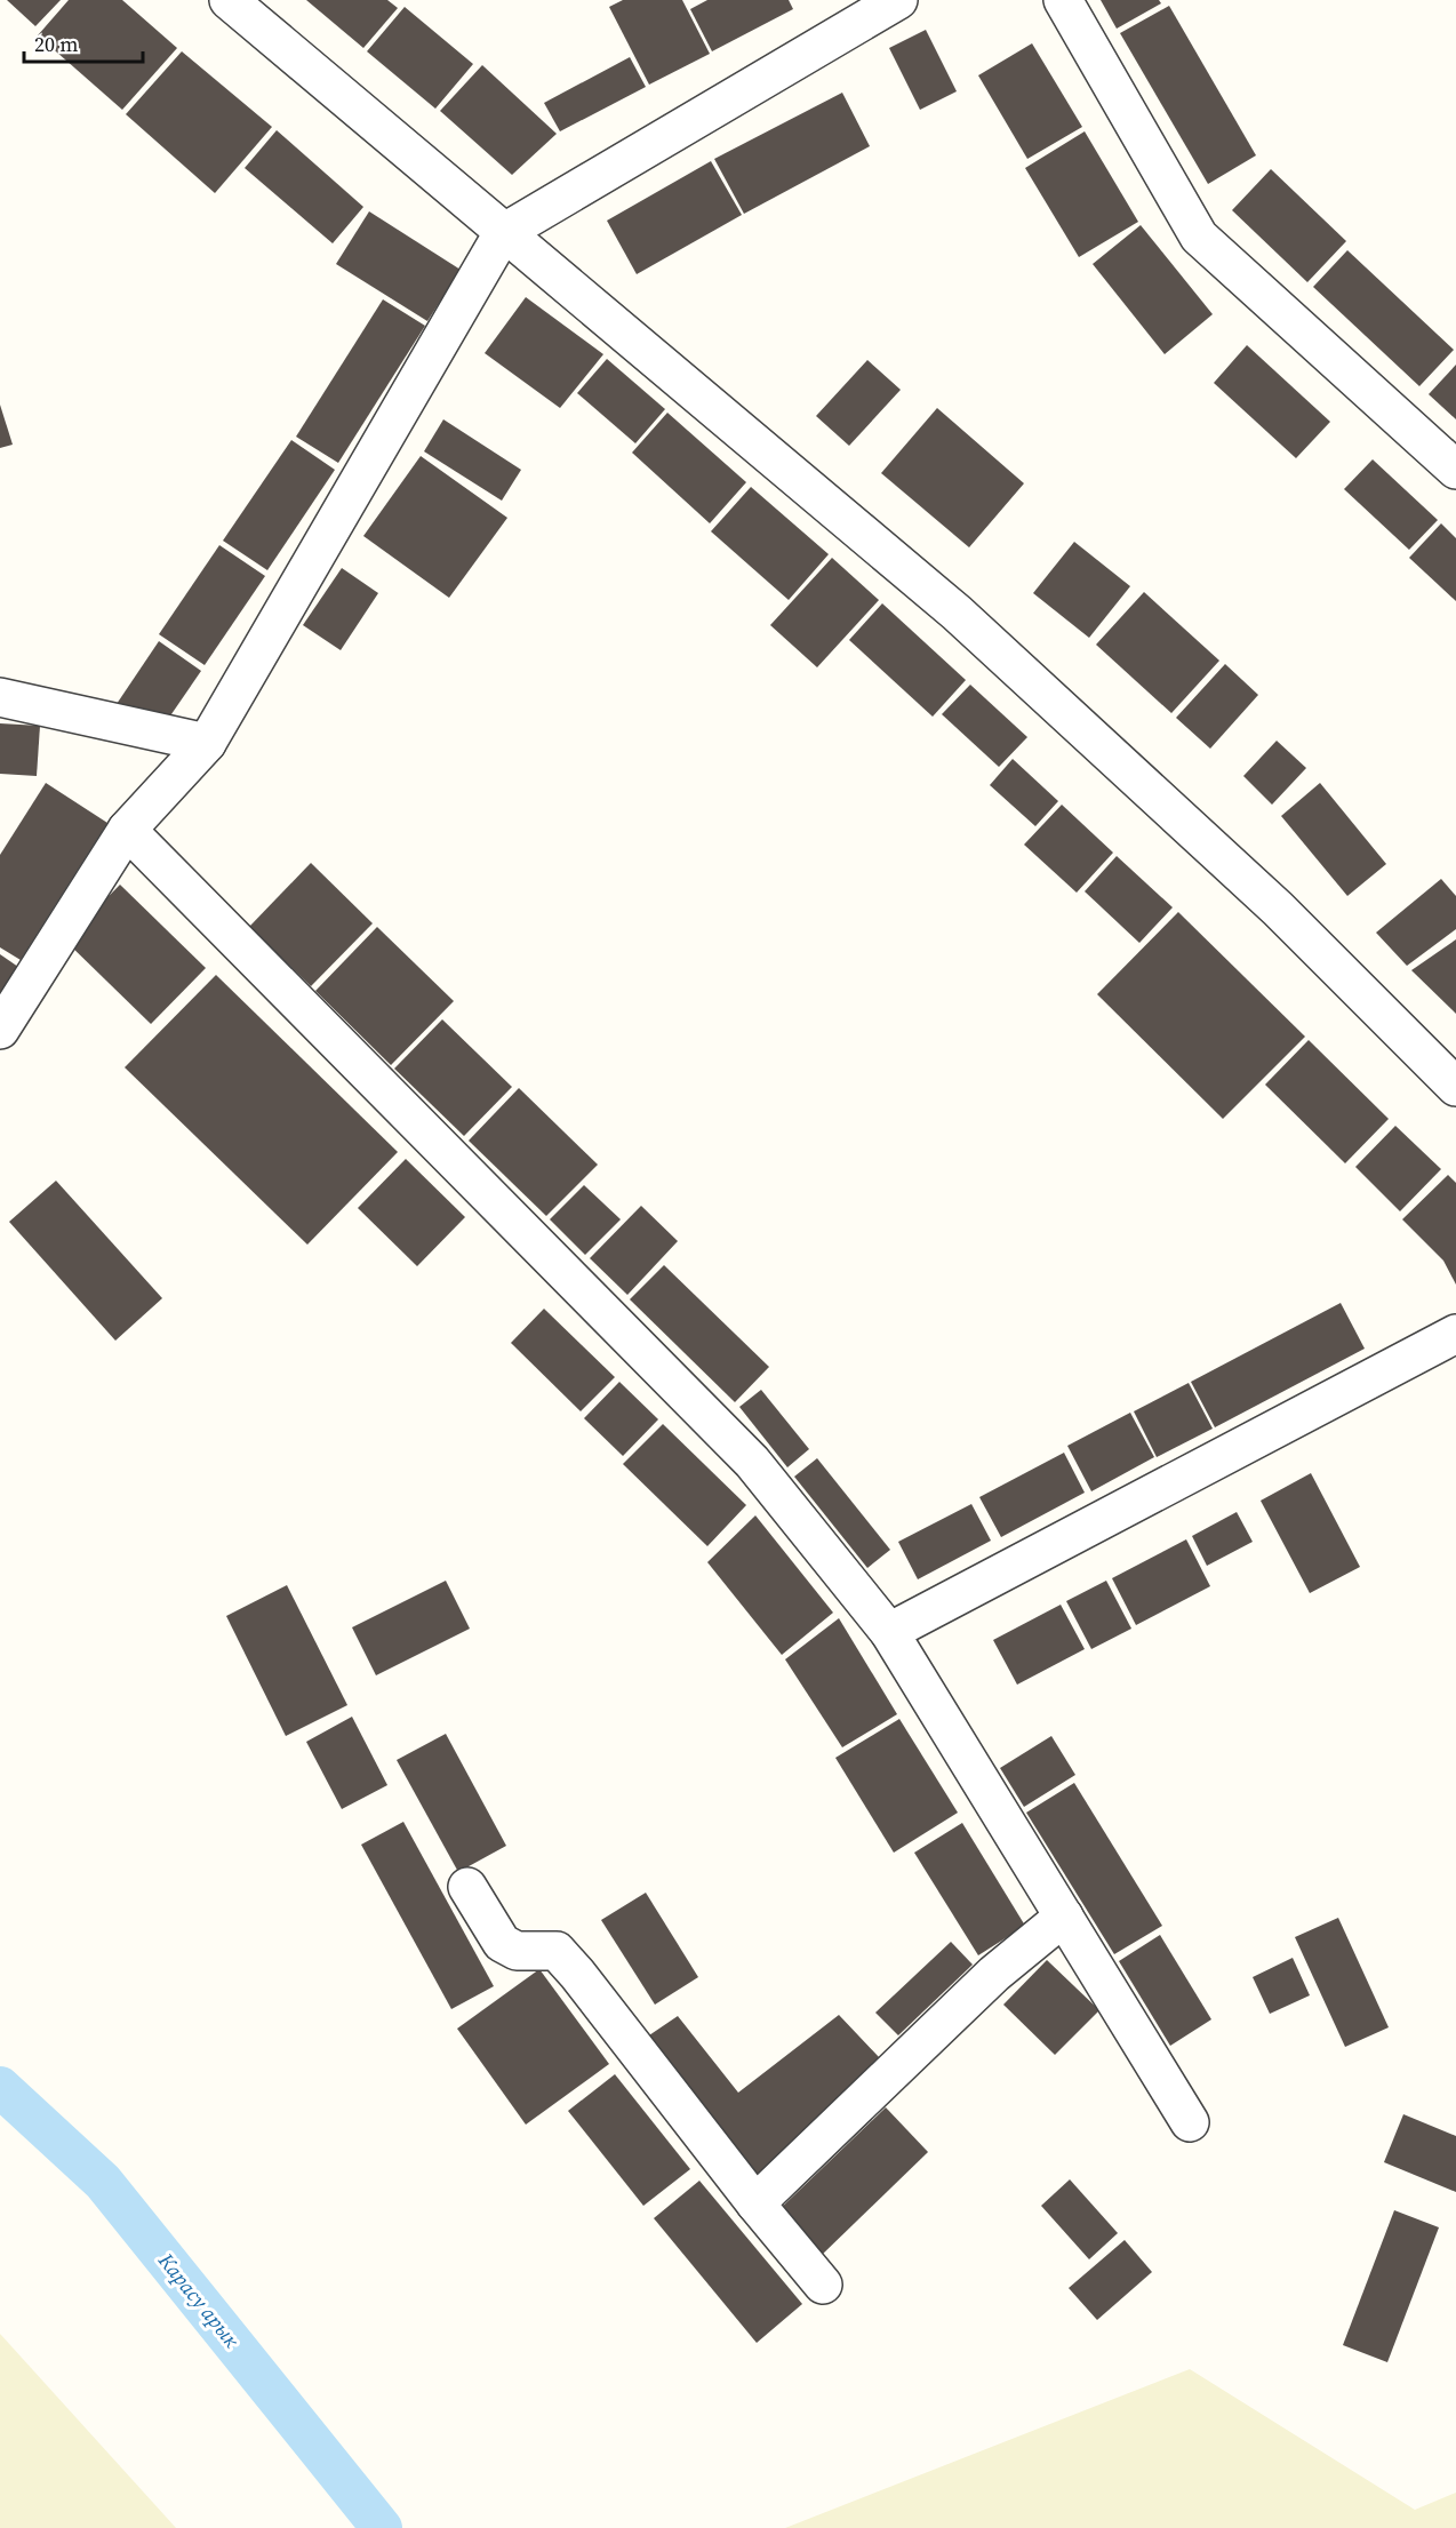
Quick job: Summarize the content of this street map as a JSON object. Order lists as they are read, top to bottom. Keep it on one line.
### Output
{"water":["Карасу арык"],"scale_bar":"20 m"}
